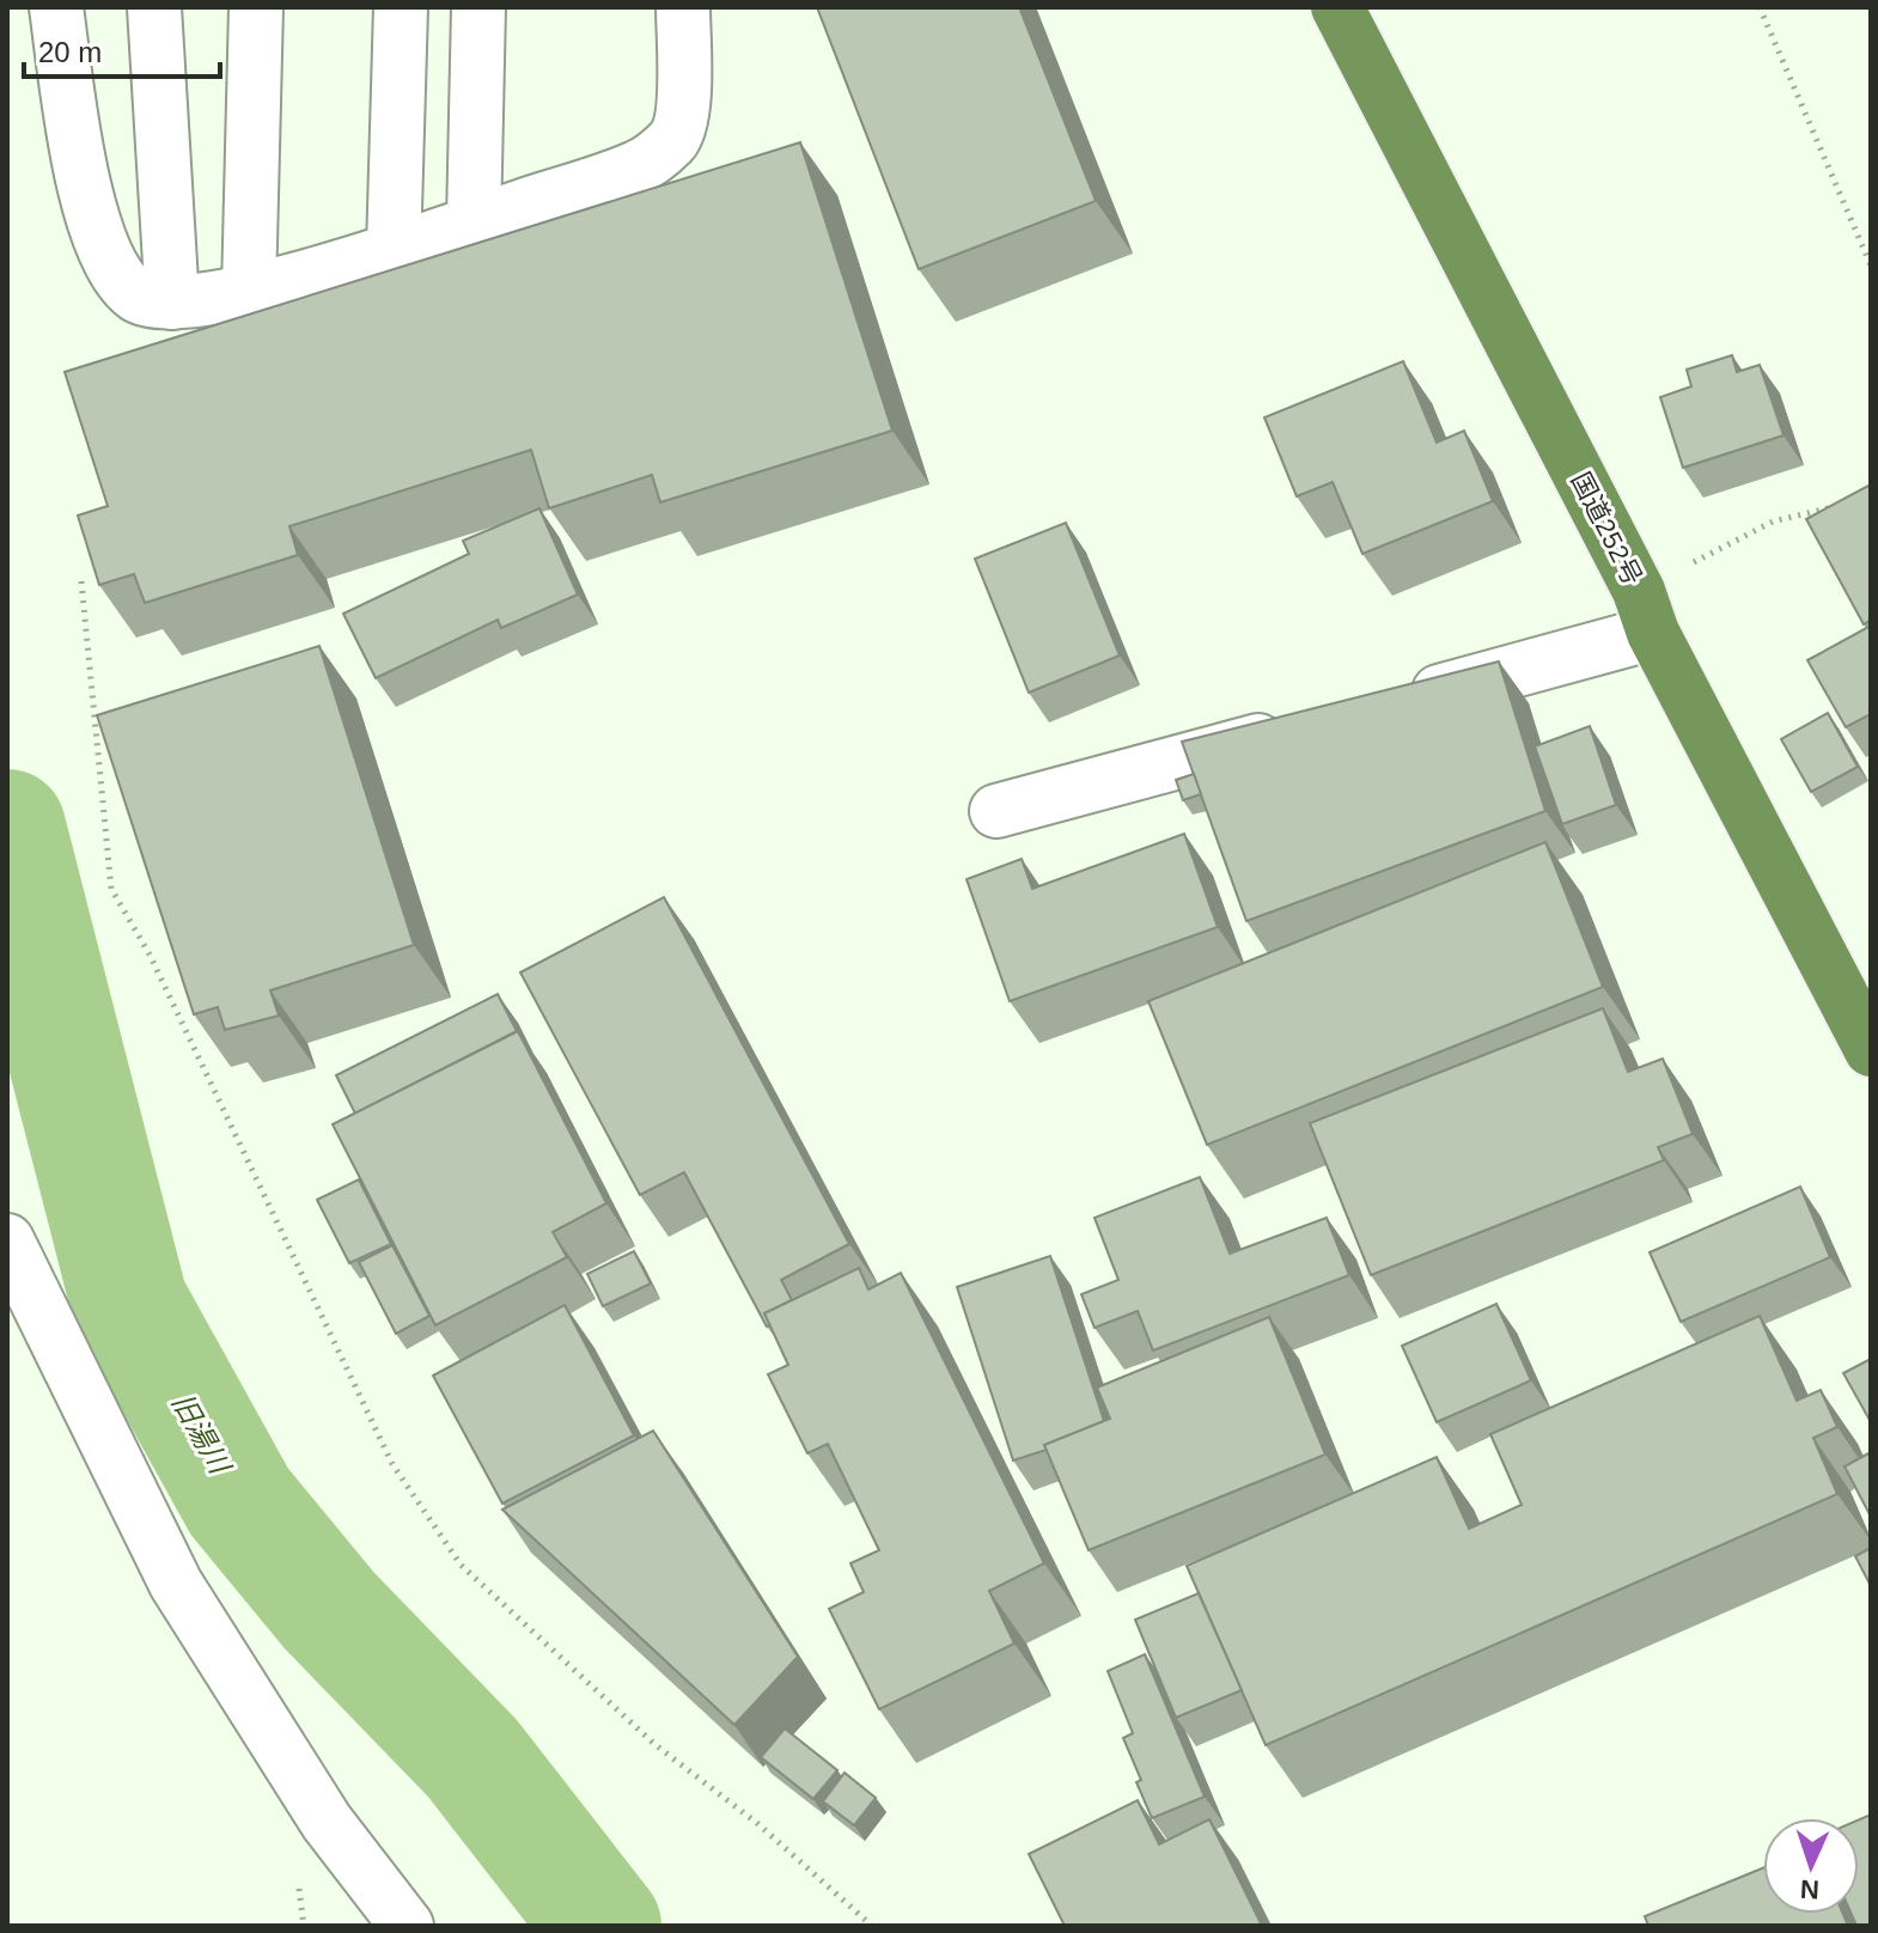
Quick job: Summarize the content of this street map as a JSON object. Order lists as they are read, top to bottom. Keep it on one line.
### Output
{"streets":{"highway":["国道252号"]},"water":["旧湯川"],"scale_bar":"20 m","north":"bottom"}
